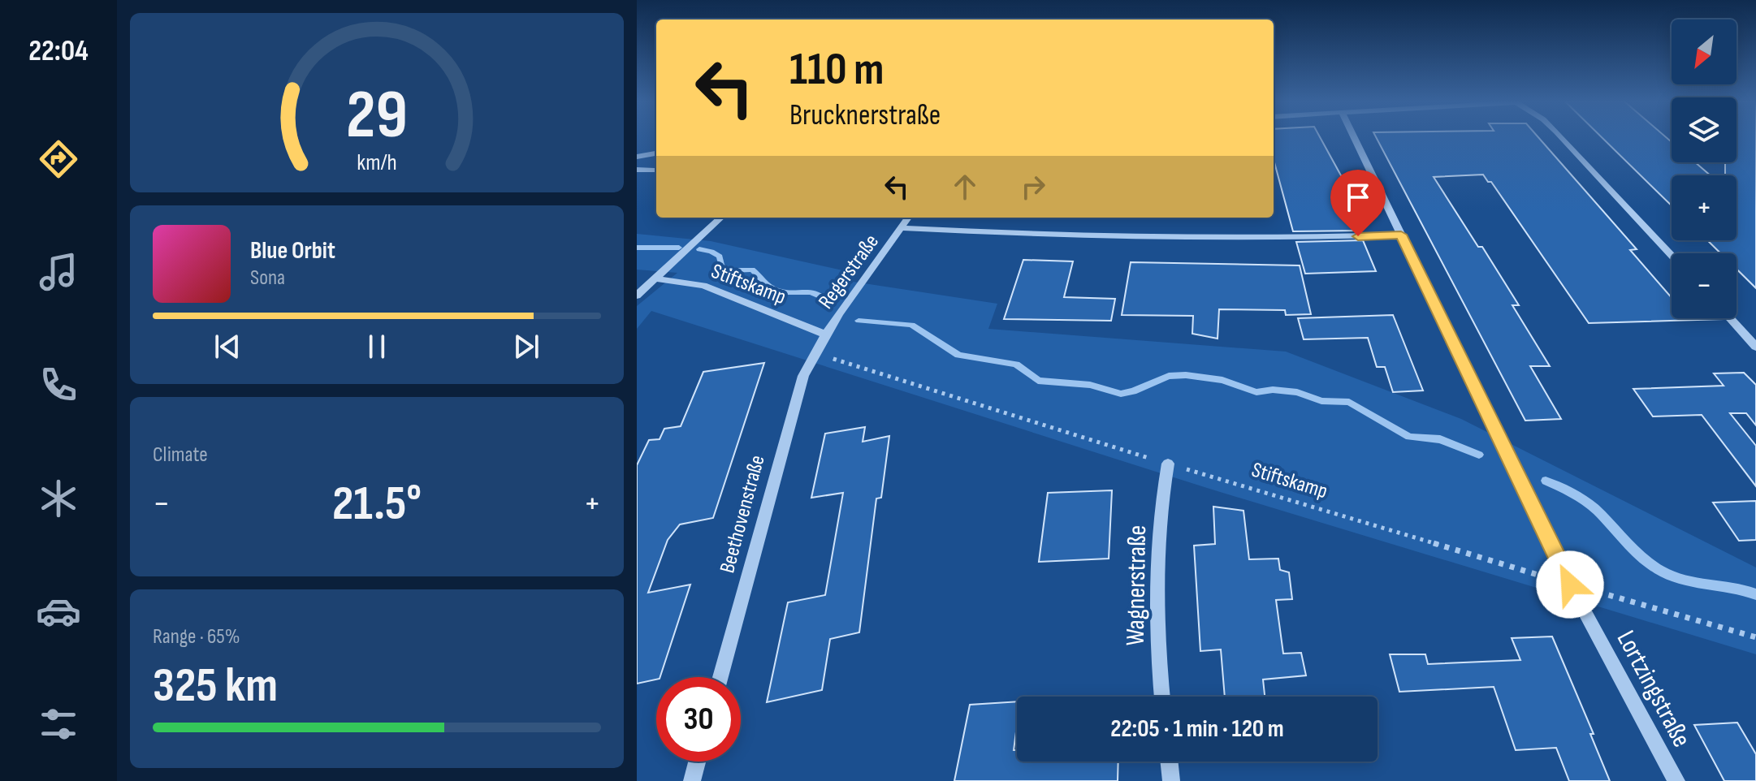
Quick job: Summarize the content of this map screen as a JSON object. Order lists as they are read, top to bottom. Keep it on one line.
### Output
{"streets":{"street":["Regerstraße","Stiftskamp","Beethovenstraße","Wagnerstraße","Lortzingstraße"]},"crossings":[["Regerstraße","Stiftskamp"],["Regerstraße","Beethovenstraße"],["Stiftskamp","Beethovenstraße"],["Stiftskamp","Wagnerstraße"],["Stiftskamp","Lortzingstraße"]],"north":"bottom left","page":{"tabs":"22:04","map_buttons":["+","−"],"turn":["110 m","Brucknerstraße"],"song":["Blue Orbit","Sona"],"tile":["Climate",["Range · 65%","325 km"]],"heat":["−","21.5°","+"],"limit":"30","trip":"22:05 · 1 min · 120 m","gauge":["29","km/h"]}}
